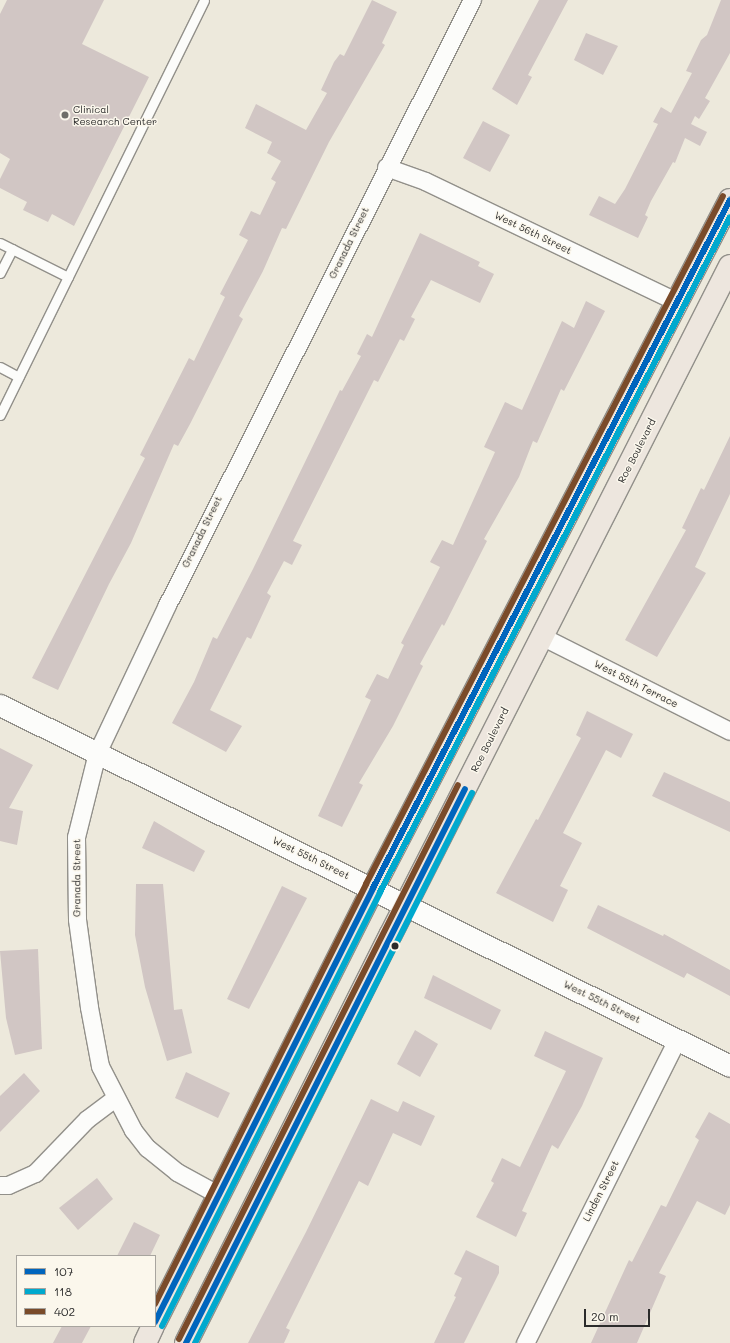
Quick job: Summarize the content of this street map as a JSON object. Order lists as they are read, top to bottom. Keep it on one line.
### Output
{"streets":{"main road":["Roe Boulevard"],"street":["West 56th Street","Granada Street","West 55th Terrace","West 55th Street","Linden Street"]},"crossings":[["West 56th Street","Granada Street"],["Granada Street","West 55th Street"],["Roe Boulevard","West 55th Terrace"],["Roe Boulevard","West 55th Street"],["West 55th Street","Linden Street"]],"places":["Clinical Research Center"],"lines":["transit line 402","transit line 107","transit line 118"],"legend":["107","118","402"],"scale_bar":"20 m"}
